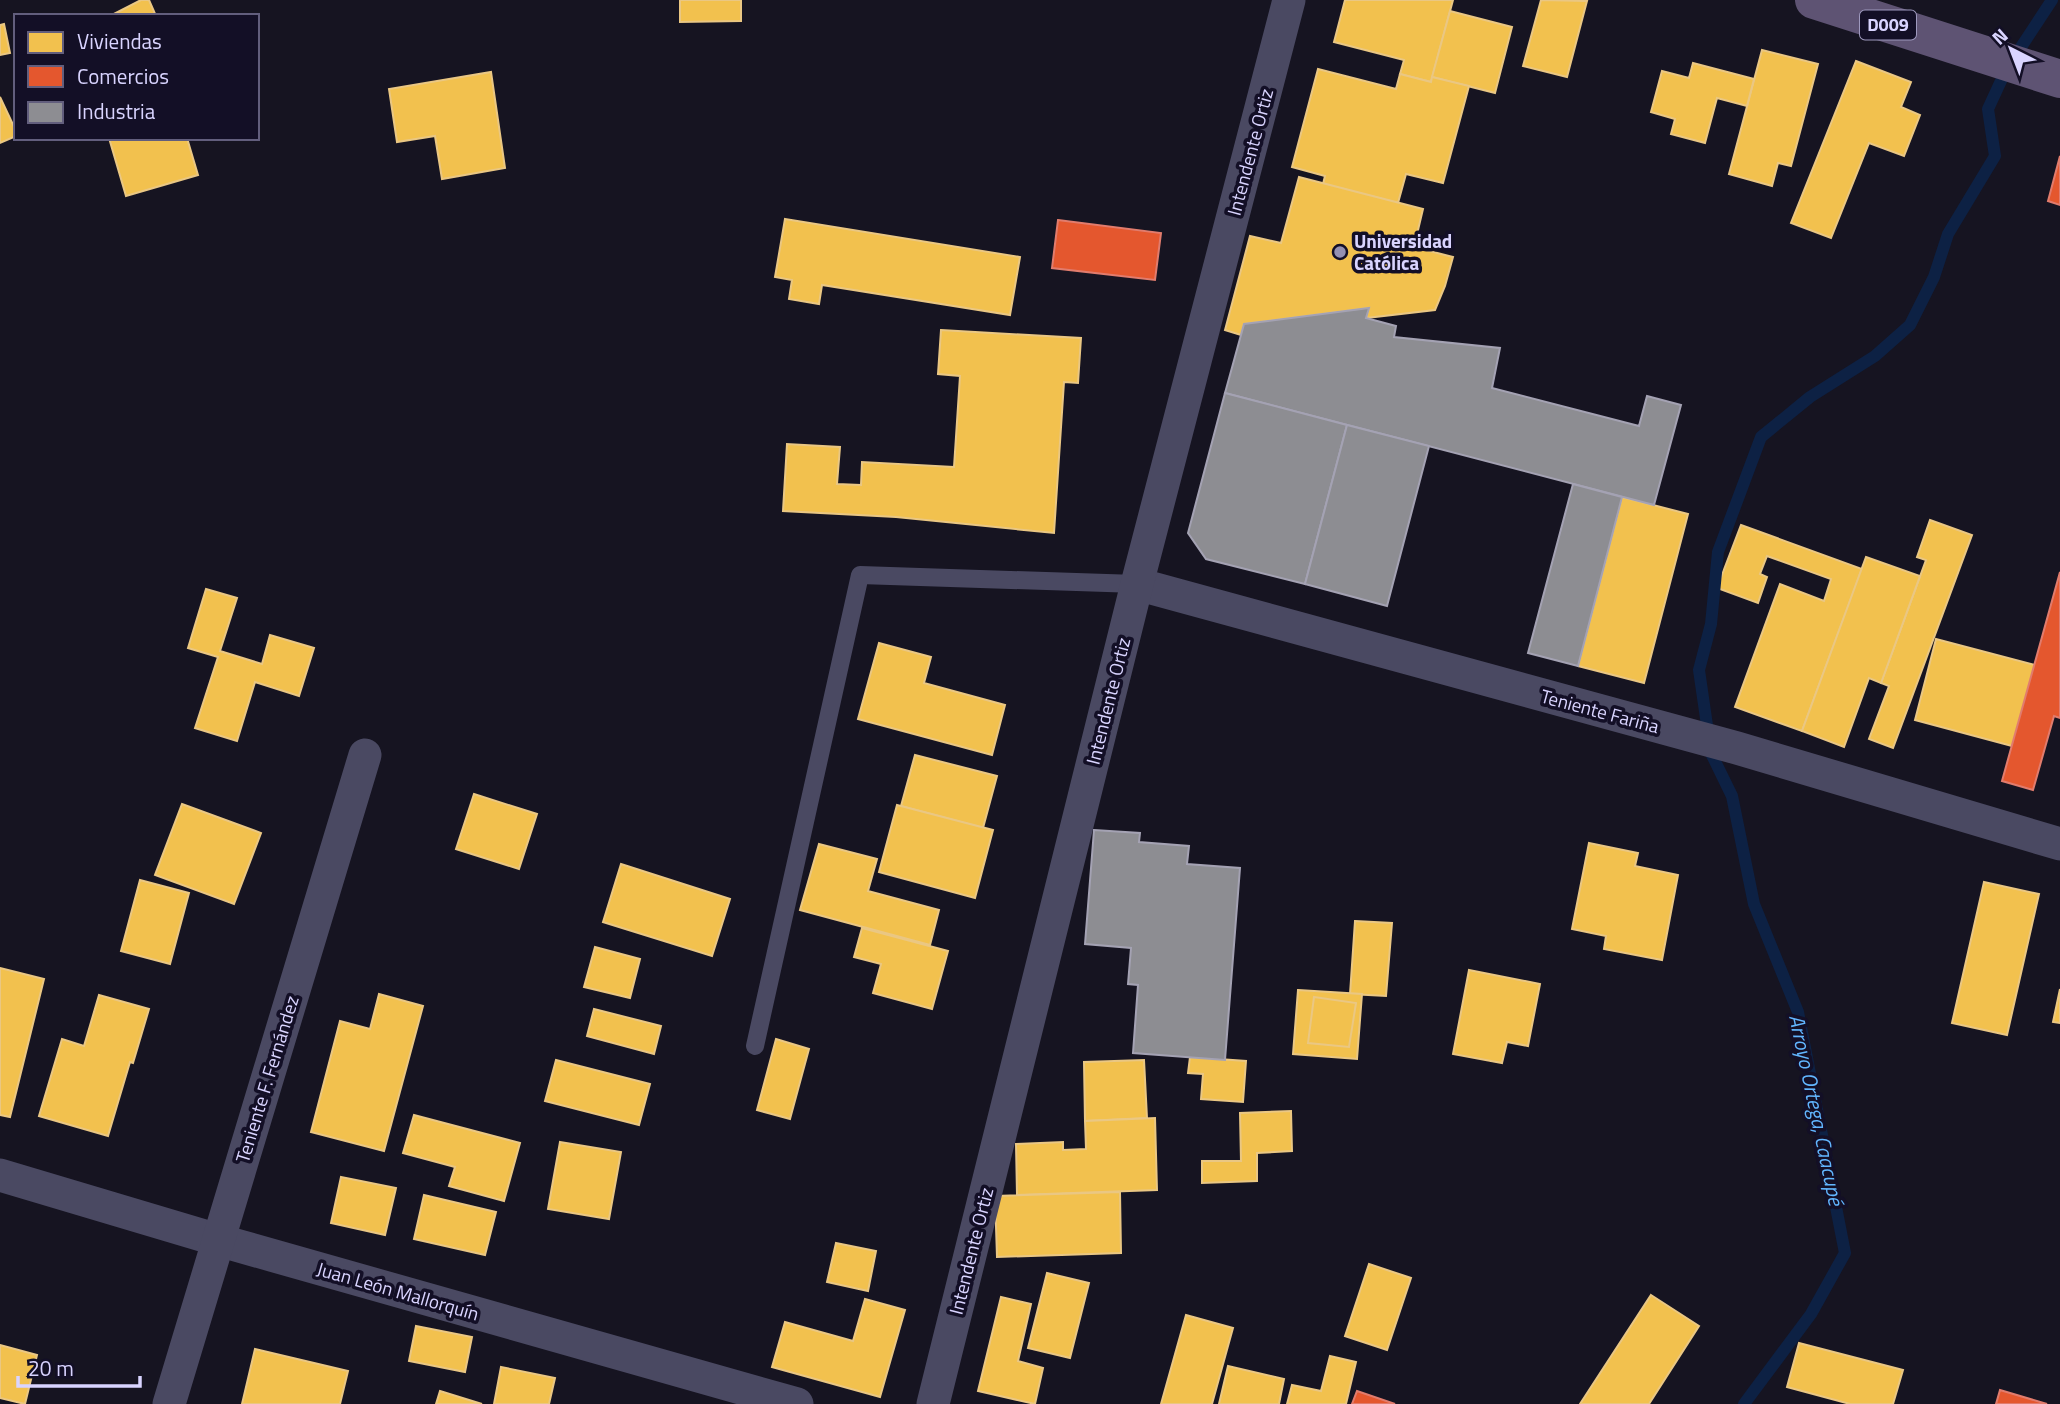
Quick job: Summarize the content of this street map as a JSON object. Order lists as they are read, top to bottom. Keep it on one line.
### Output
{"streets":{"main road":["D009"],"street":["Intendente Ortiz","Teniente Fariña","Teniente F. Fernández","Juan León Mallorquín"]},"crossings":[["Intendente Ortiz","Teniente Fariña"],["Teniente F. Fernández","Juan León Mallorquín"]],"water":["Arroyo Ortega, Caacupé"],"places":["Universidad Católica"],"legend":["Viviendas","Comercios","Industria"],"scale_bar":"20 m","north":"top left"}
